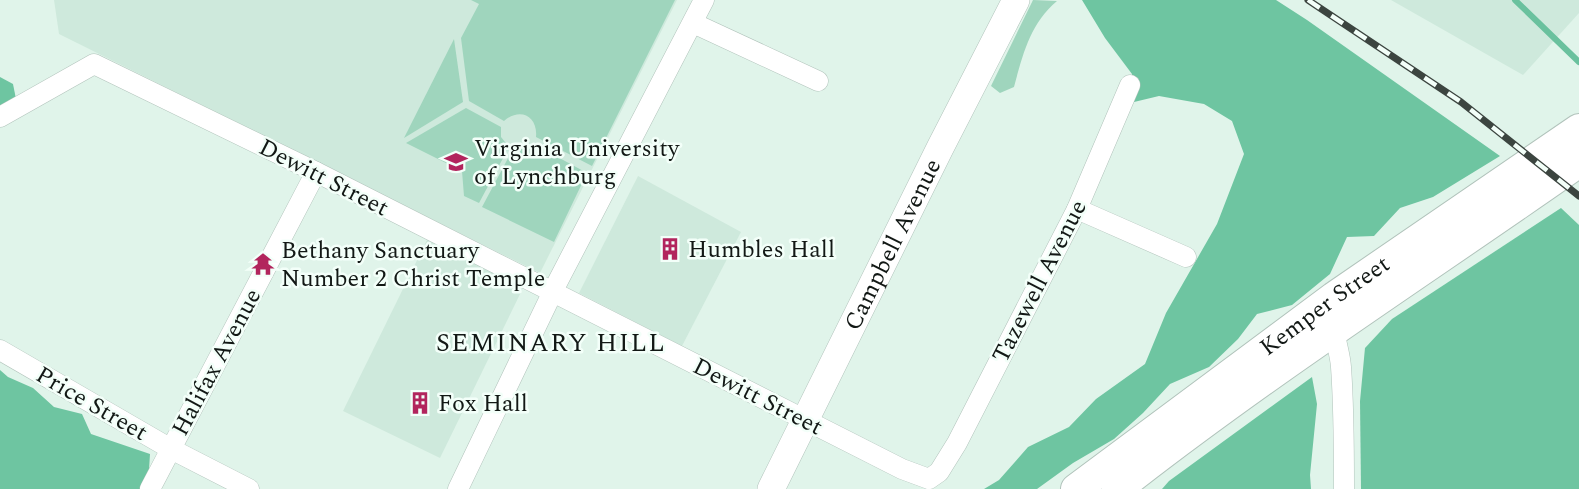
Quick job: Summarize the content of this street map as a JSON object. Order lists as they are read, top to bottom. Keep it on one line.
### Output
{"streets":{"main road":["Campbell Avenue","Kemper Street"],"street":["Dewitt Street","Tazewell Avenue","Halifax Avenue","Price Street"]},"crossings":[["Dewitt Street","Campbell Avenue"],["Dewitt Street","Tazewell Avenue"],["Dewitt Street","Halifax Avenue"],["Halifax Avenue","Price Street"]],"districts":["SEMINARY HILL"],"places":{"school or university":["Virginia University of Lynchburg"],"building":["Humbles Hall","Fox Hall"],"temple":["Bethany Sanctuary Number 2 Christ Temple"]}}
